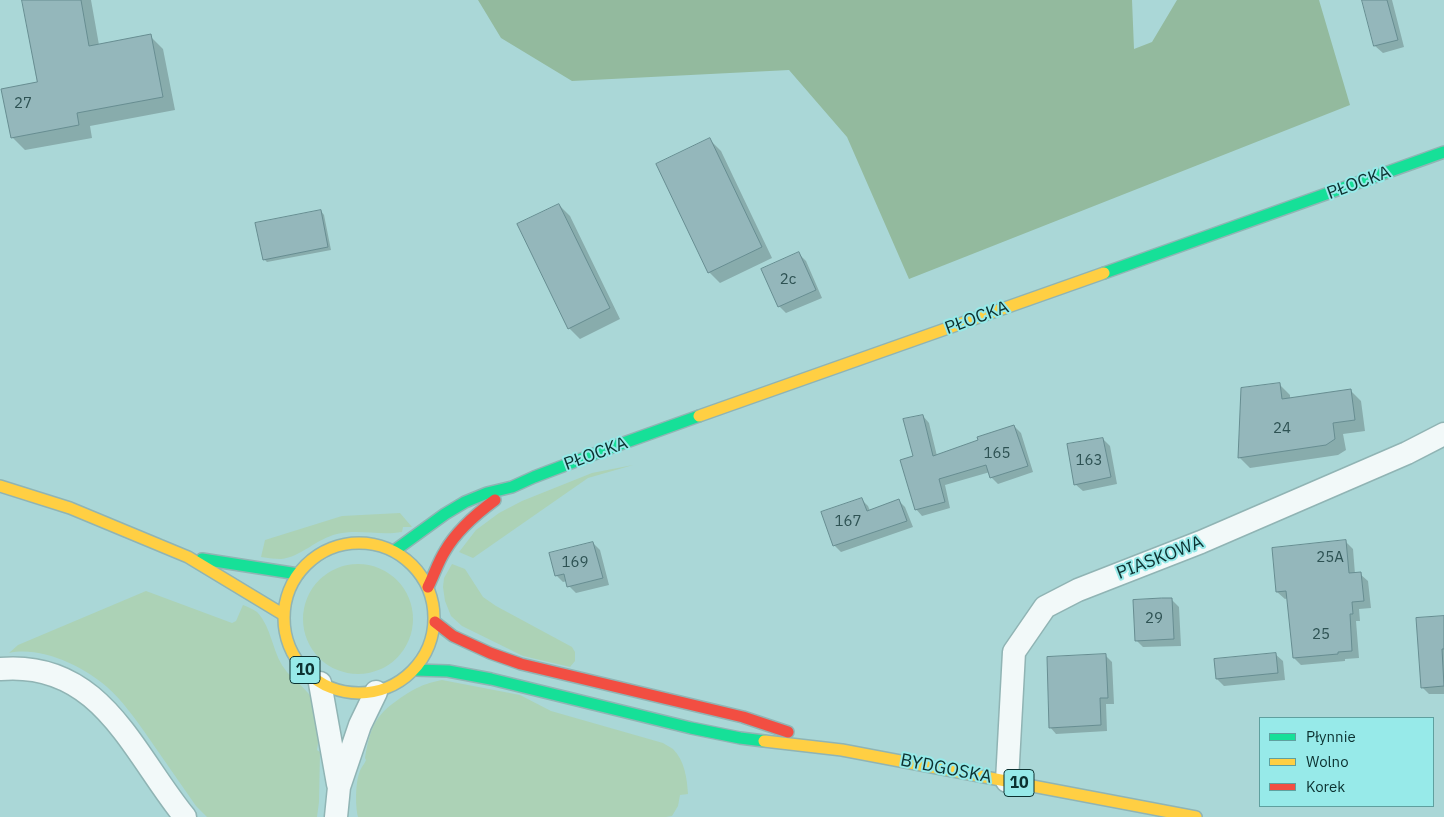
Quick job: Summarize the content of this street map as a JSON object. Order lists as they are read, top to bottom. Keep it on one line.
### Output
{"streets":{"main road":["PŁOCKA","10","BYDGOSKA"],"street":["PIASKOWA"]},"crossings":[["PŁOCKA","10"],["PIASKOWA","BYDGOSKA"],["10","BYDGOSKA"]],"house_numbers":["27","2c","24","165","163","167","25A","169","29","25"],"legend":["Płynnie","Wolno","Korek"]}
